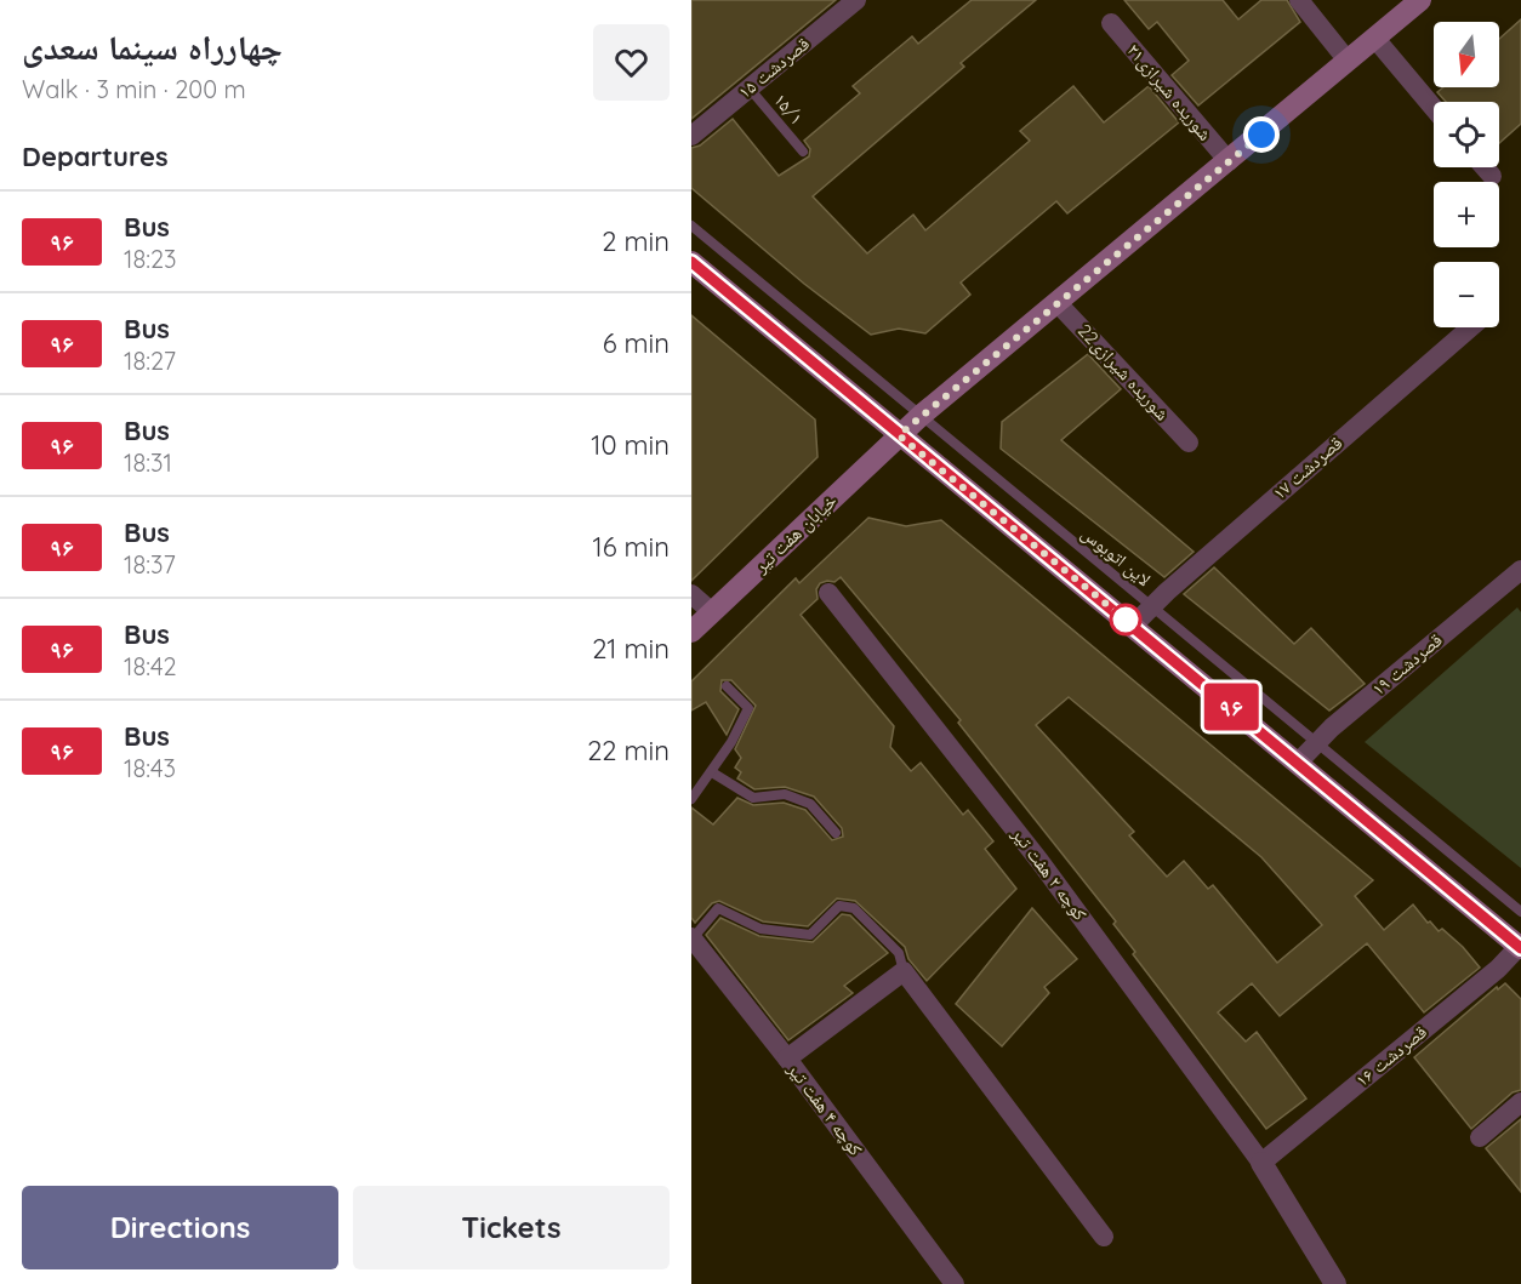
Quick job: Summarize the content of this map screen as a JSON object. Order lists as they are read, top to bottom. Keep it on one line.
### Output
{"streets":{"main road":["خیابان هفت تیر"],"street":["قصردشت ۱۵","شوریده شیرازی۲۱","22شوریده شیرازی","قصردشت ۱۷","قصردشت ۱۹","کوچه ۲ هفت تیر","قصردشت ۱۶","کوچه ۴ هفت تیر"],"lane":["۱۵/۱","لاین اتوبوس"]},"crossings":[["قصردشت ۱۵","۱۵/۱"],["شوریده شیرازی۲۱","خیابان هفت تیر"],["22شوریده شیرازی","خیابان هفت تیر"],["قصردشت ۱۷","لاین اتوبوس"],["خیابان هفت تیر","لاین اتوبوس"],["لاین اتوبوس","قصردشت ۱۹"],["کوچه ۲ هفت تیر","قصردشت ۱۶"]],"lines":["bus line ۹۶"],"north":"bottom","page":{"heading":[["چهارراه سینما سعدی","Walk · 3 min · 200 m"],"Departures"],"on_map":"۹۶","map_buttons":["+","−"],"list":[{"mark":"۹۶","name":"Bus","note":"18:23","value":"2 min"},{"mark":"۹۶","name":"Bus","note":"18:27","value":"6 min"},{"mark":"۹۶","name":"Bus","note":"18:31","value":"10 min"},{"mark":"۹۶","name":"Bus","note":"18:37","value":"16 min"},{"mark":"۹۶","name":"Bus","note":"18:42","value":"21 min"},{"mark":"۹۶","name":"Bus","note":"18:43","value":"22 min"}],"buttons":["Directions","Tickets"]}}
